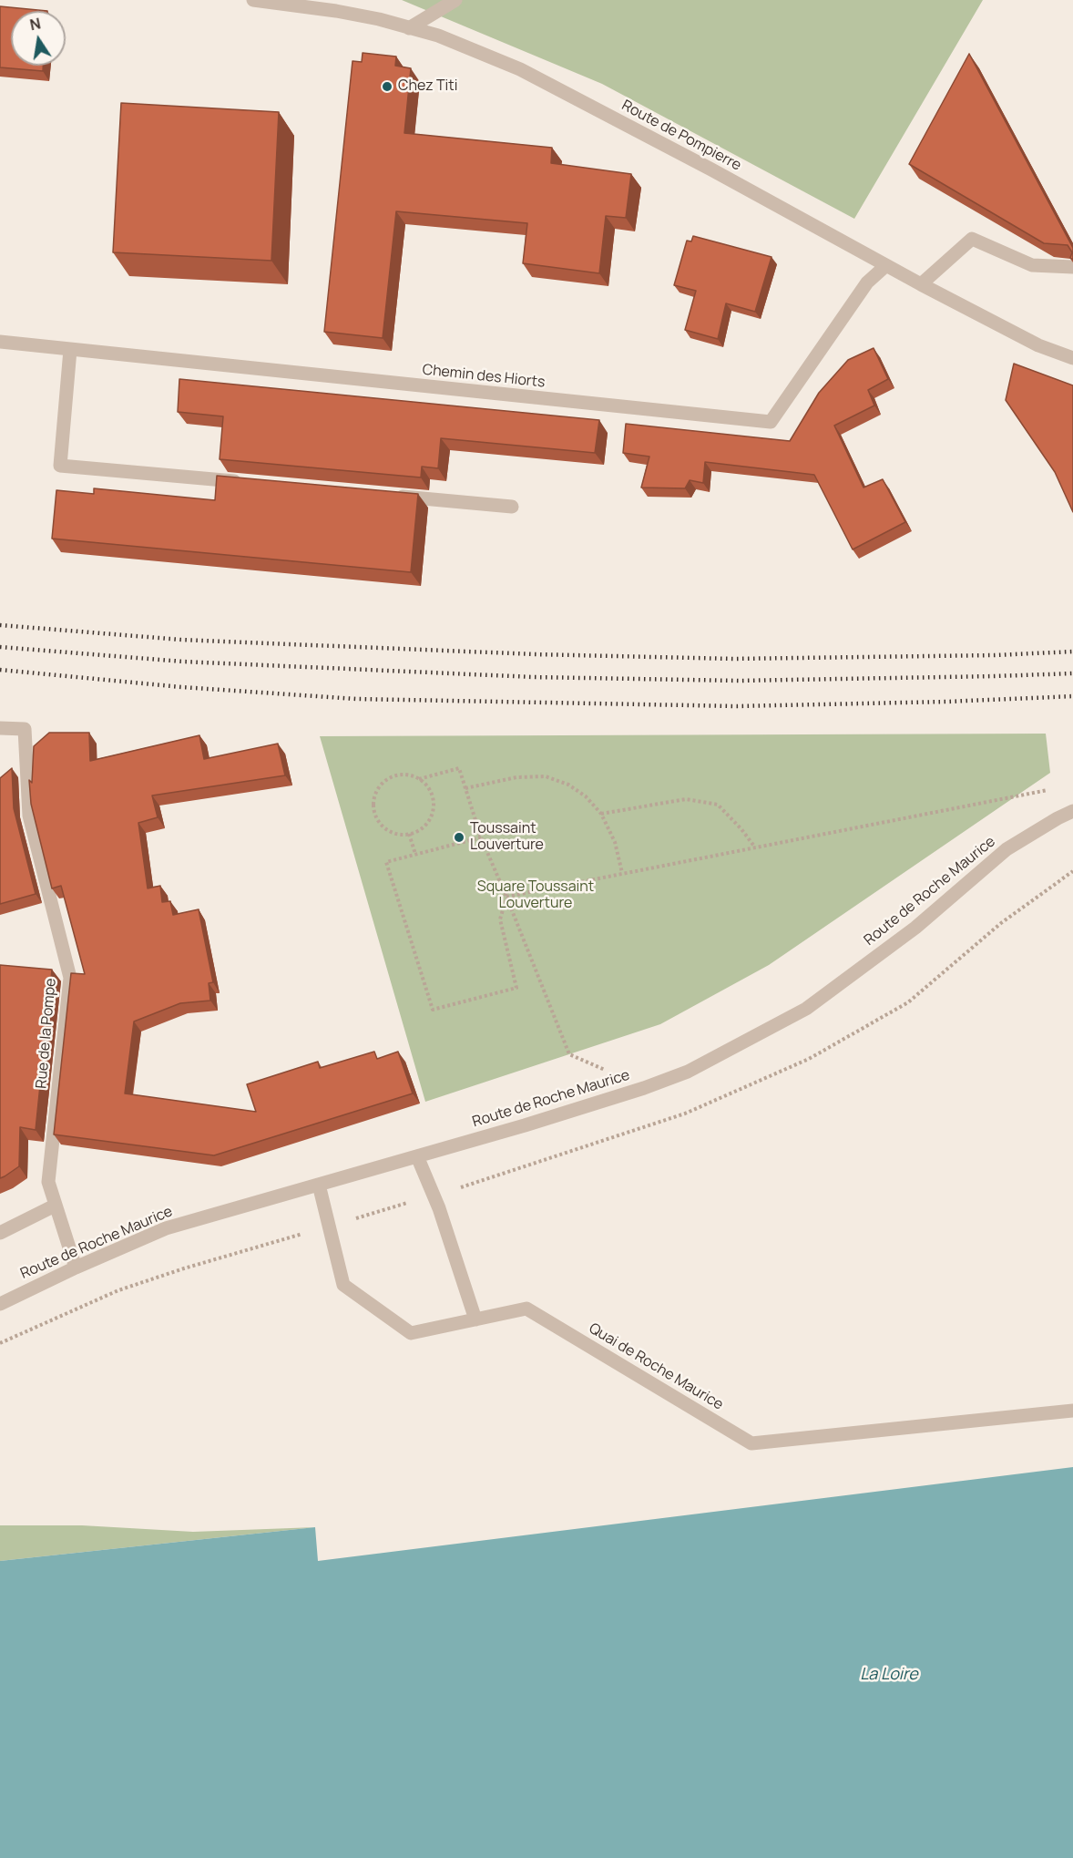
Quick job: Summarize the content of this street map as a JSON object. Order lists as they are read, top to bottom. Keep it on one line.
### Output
{"streets":{"street":["Route de Pompierre","Chemin des Hiorts","Route de Roche Maurice","Rue de la Pompe","Quai de Roche Maurice"]},"crossings":[["Route de Pompierre","Chemin des Hiorts"],["Route de Roche Maurice","Rue de la Pompe"],["Route de Roche Maurice","Quai de Roche Maurice"]],"water":["La Loire"],"parks":["Square Toussaint Louverture"],"places":["Chez Titi","Toussaint Louverture"],"north":"top"}
